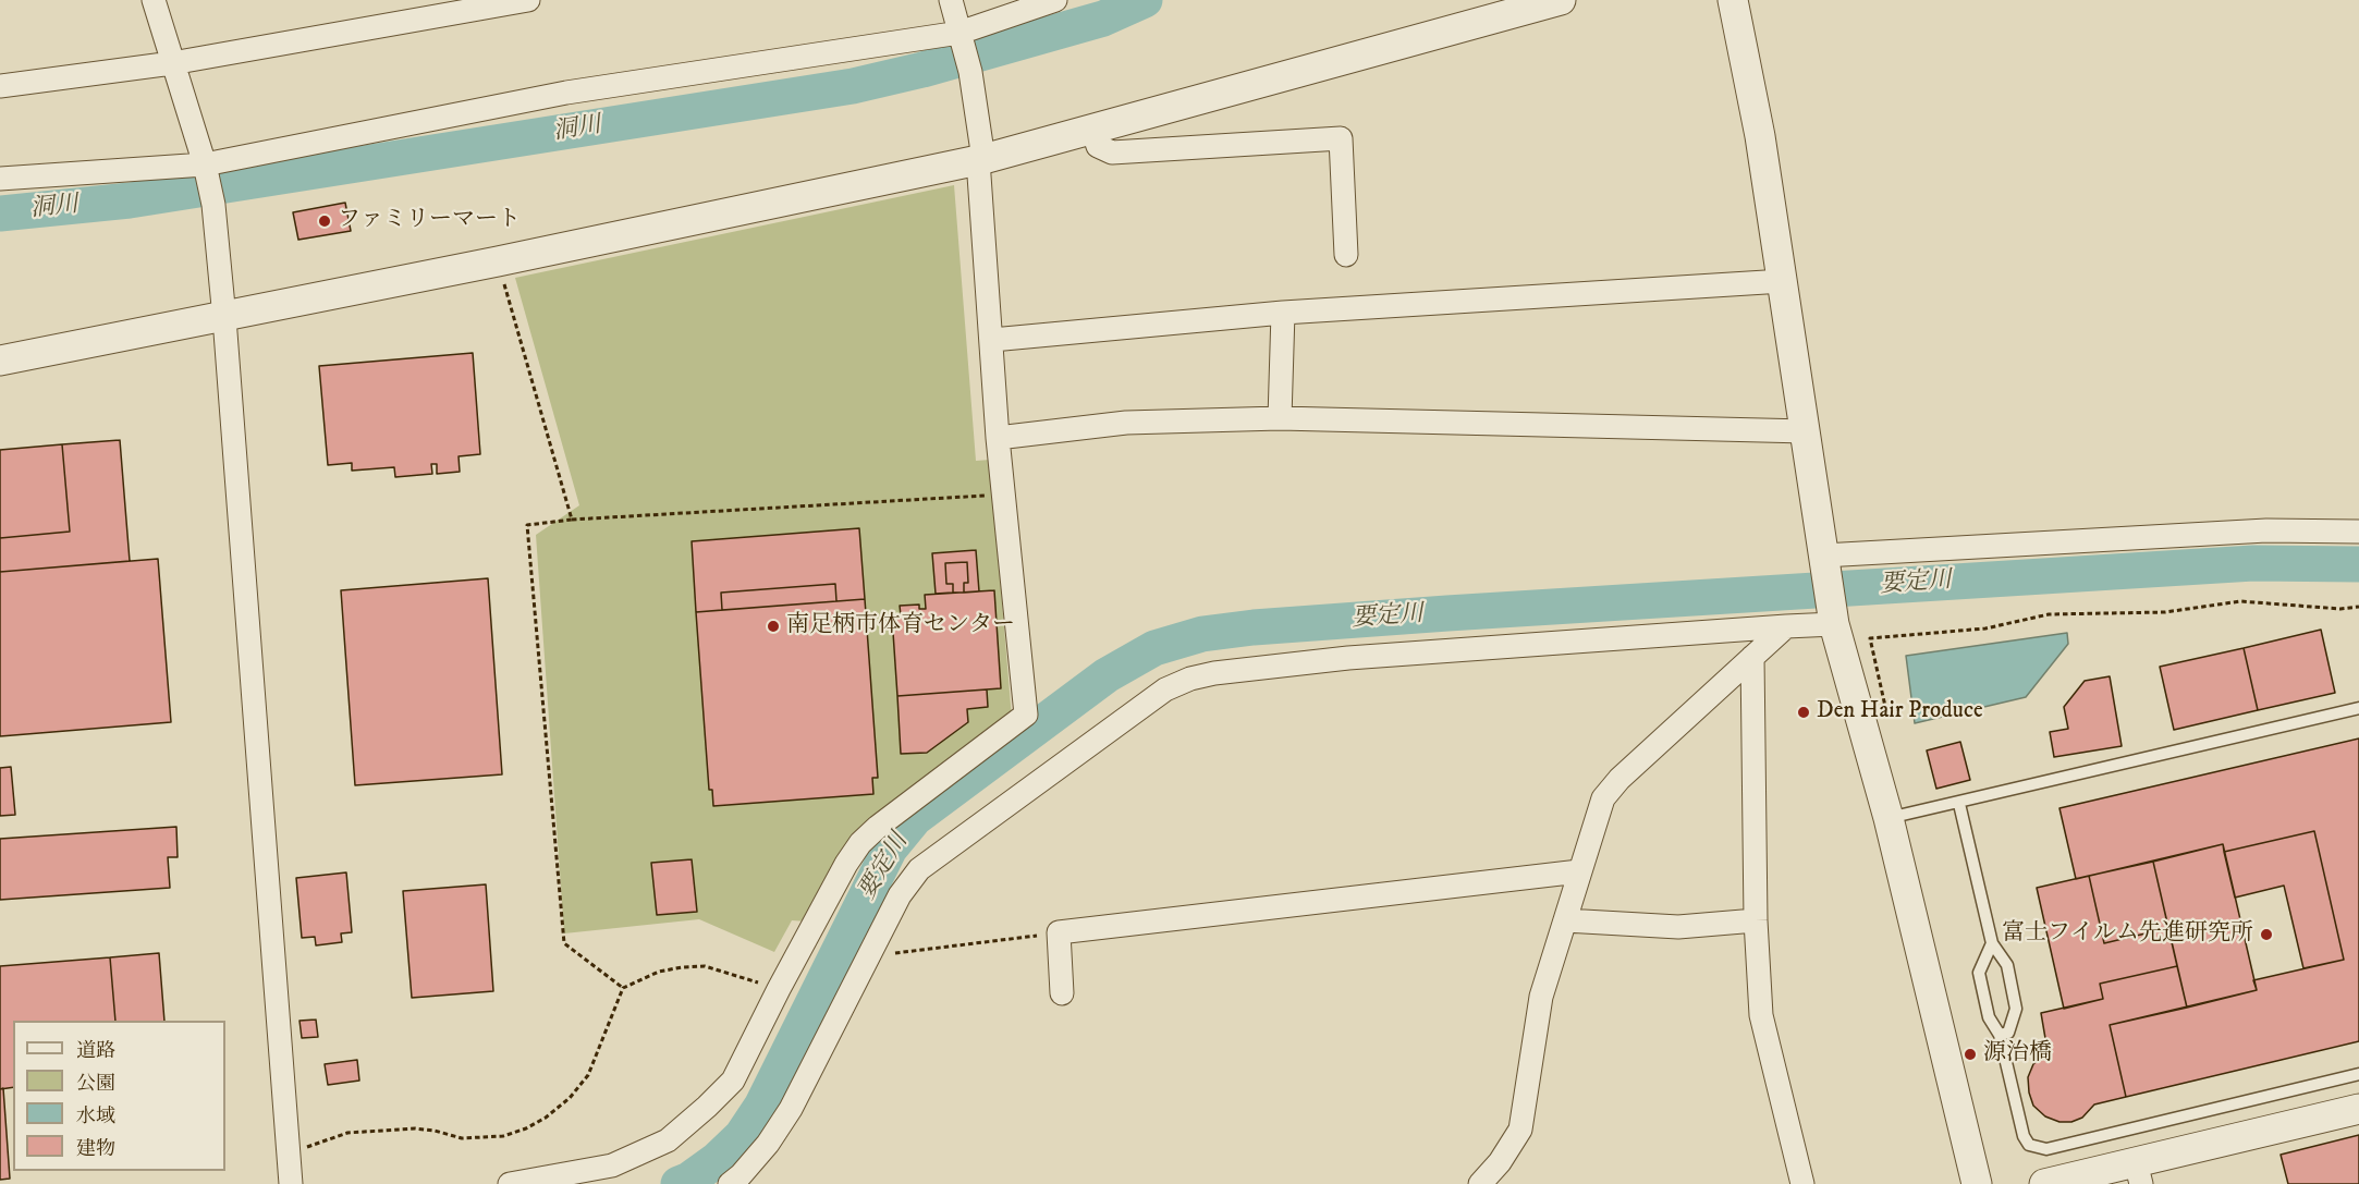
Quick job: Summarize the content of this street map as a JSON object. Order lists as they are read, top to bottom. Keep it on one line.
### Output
{"water":["洞川","要定川"],"places":["ファミリーマート","南足柄市体育センター","Den Hair Produce","富士フイルム先進研究所","源治橋"],"legend":["道路","公園","水域","建物"]}
